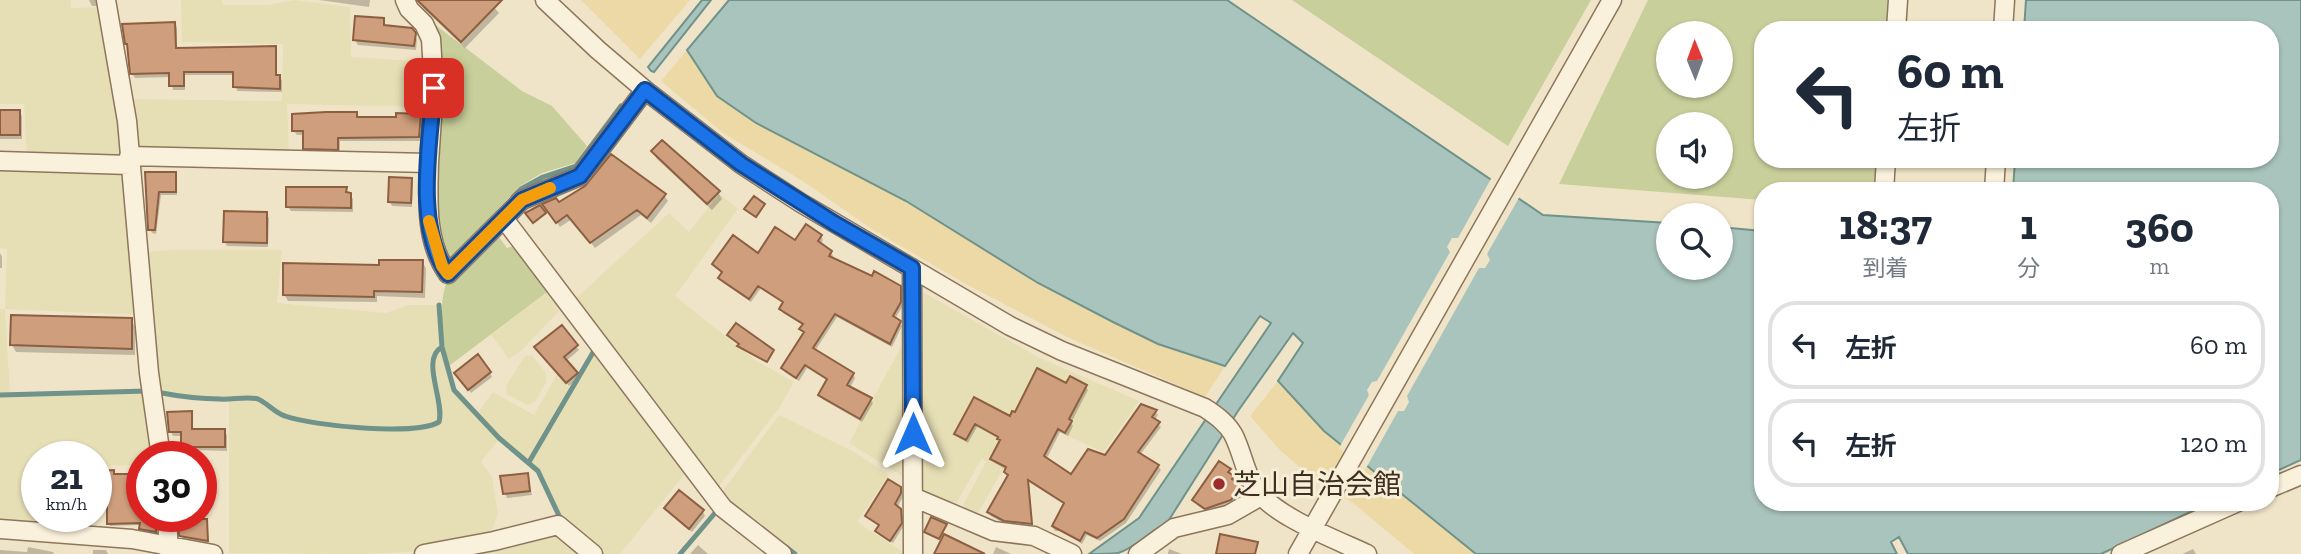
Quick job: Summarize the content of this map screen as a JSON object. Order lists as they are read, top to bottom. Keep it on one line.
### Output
{"places":["芝山自治会館"],"north":"top","page":{"turn":["60 m","左折"],"eta":["18:37","到着","1","分","360","m"],"list":[{"name":"左折","value":"60 m"},{"name":"左折","value":"120 m"}],"speed":"21 km/h","limit":"30"}}
